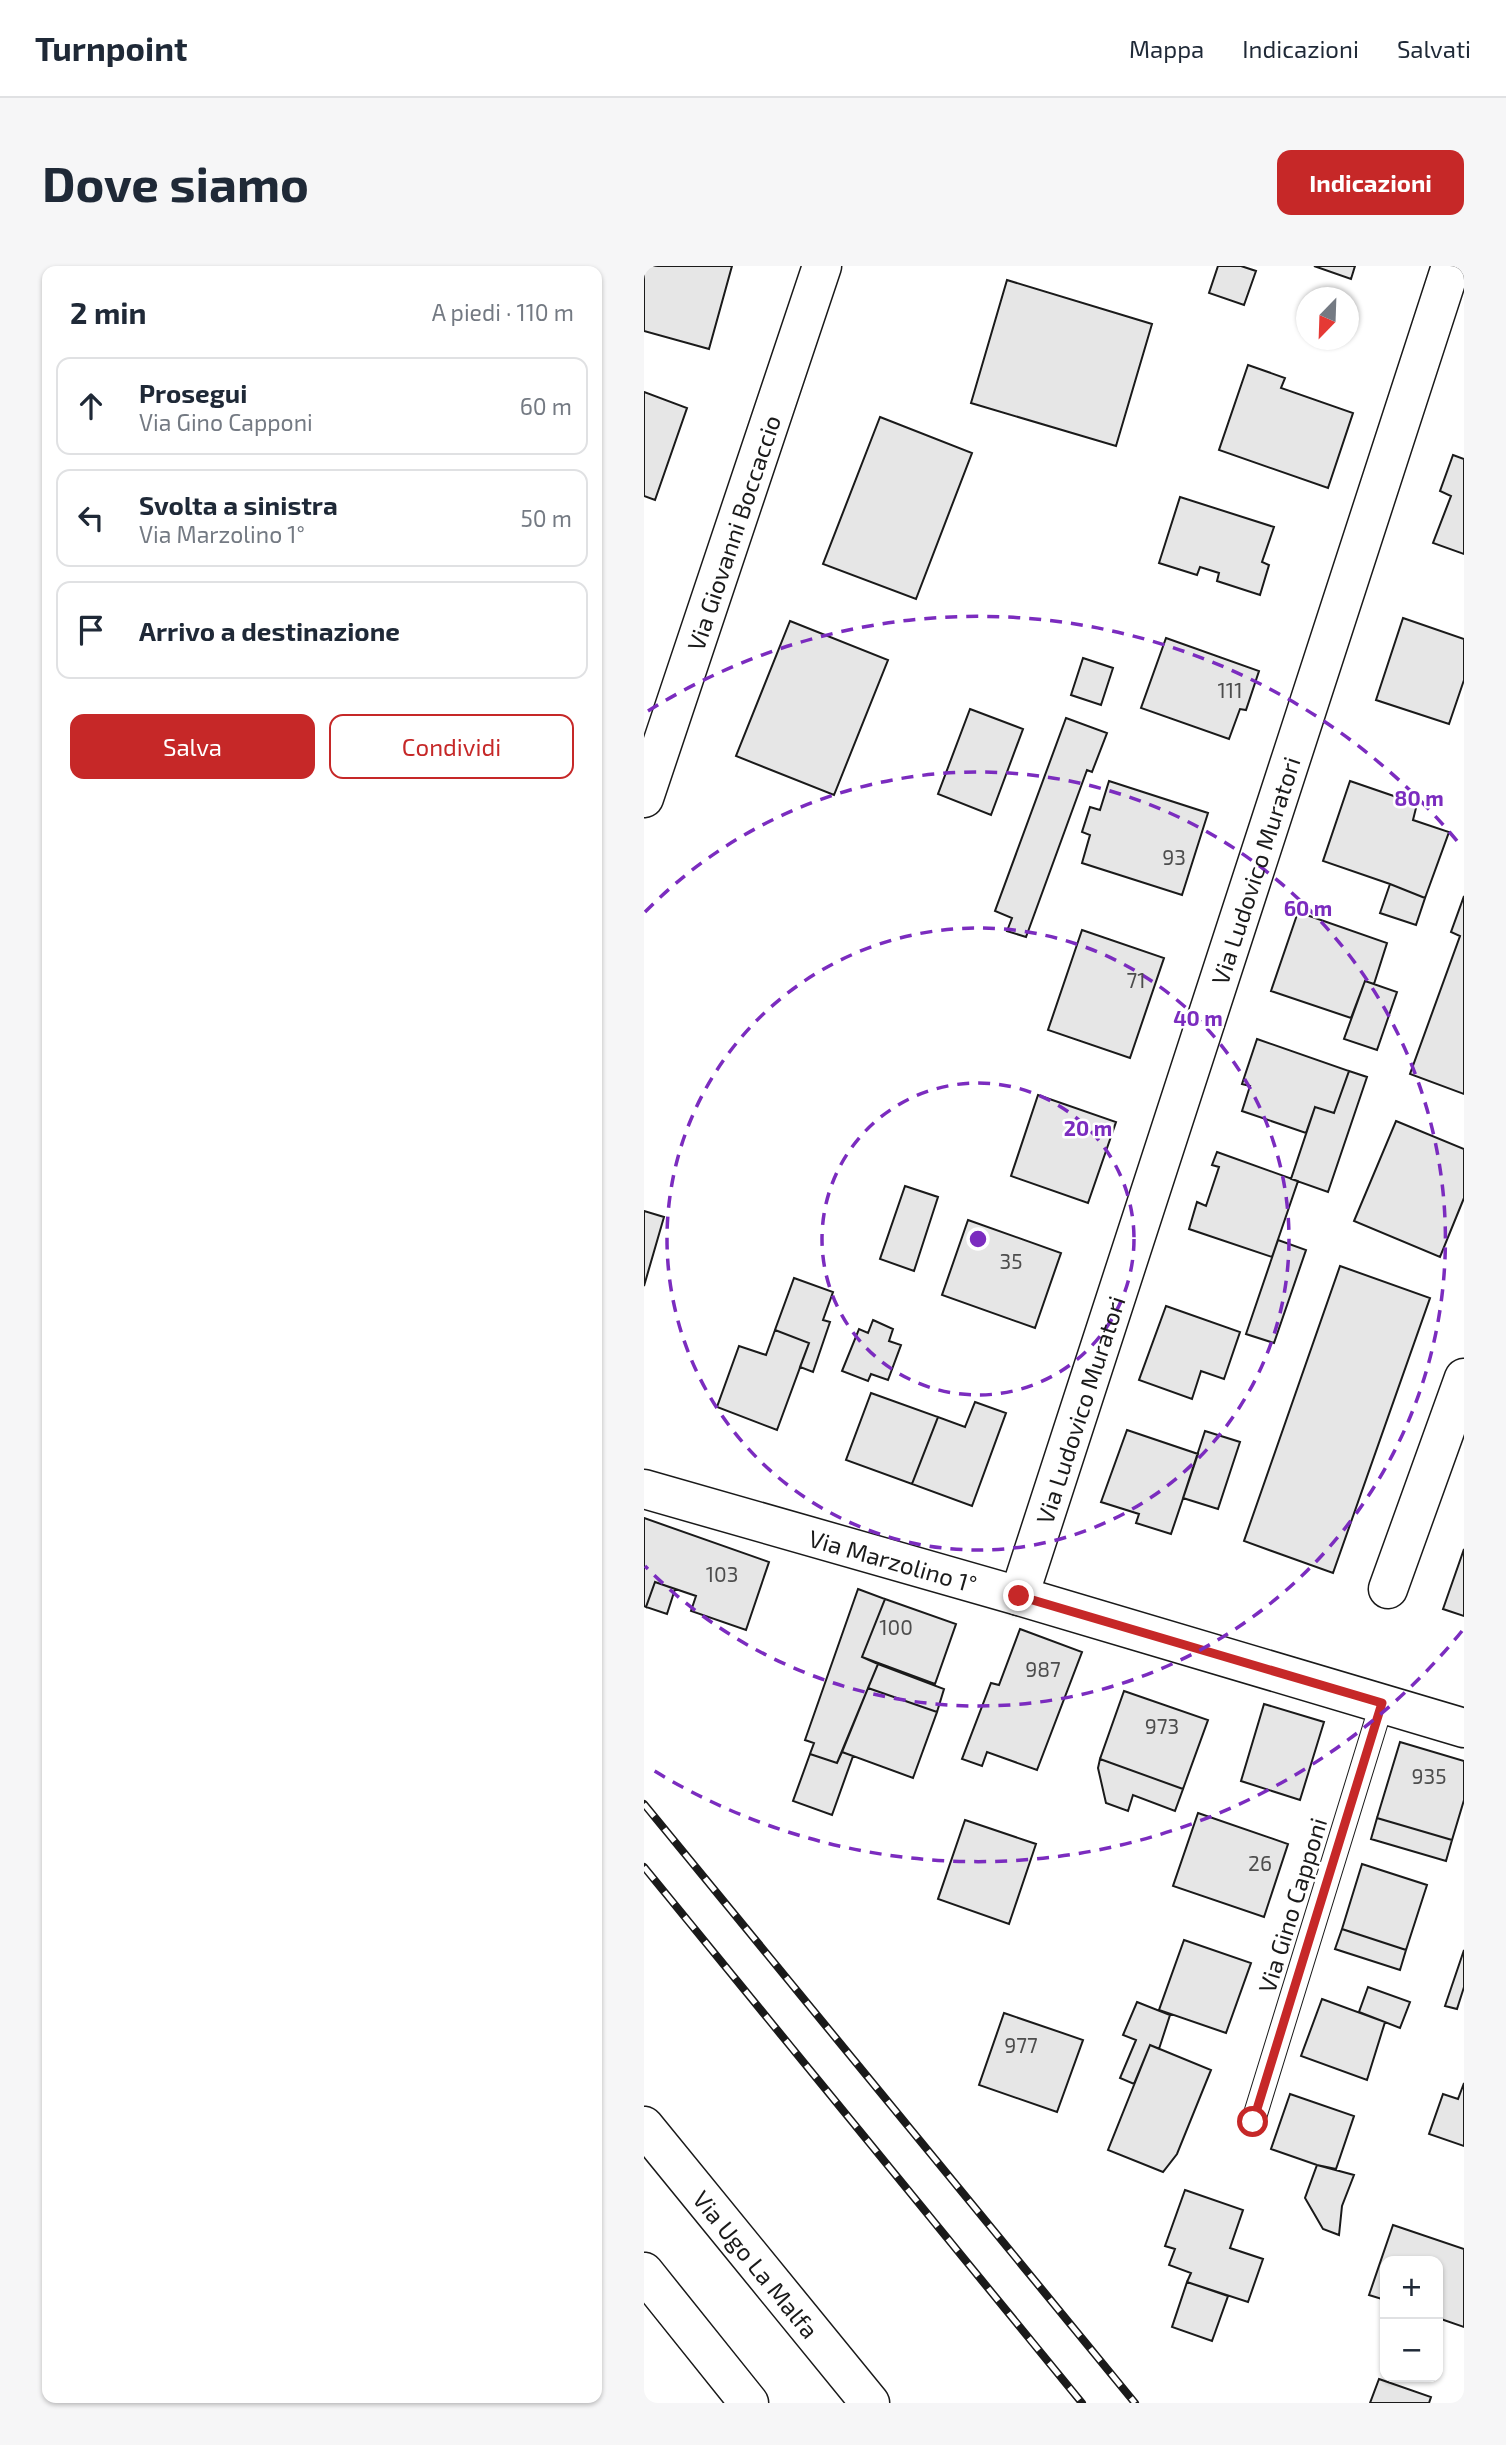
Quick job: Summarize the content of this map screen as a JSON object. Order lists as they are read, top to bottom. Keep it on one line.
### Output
{"streets":{"main road":["Via Giovanni Boccaccio","Via Ludovico Muratori","Via Marzolino 1°","Via Ugo La Malfa"],"lane":["Via Gino Capponi"]},"crossings":[["Via Ludovico Muratori","Via Marzolino 1°"],["Via Marzolino 1°","Via Gino Capponi"]],"house_numbers":["111","93","71","35","103","100","987","973","935","26","977"],"north":"bottom left","page":{"header":"Turnpoint","nav":["Mappa","Indicazioni","Salvati"],"buttons":["Indicazioni",["Salva","Condividi"]],"title":"Dove siamo","heading":["2 min","A piedi · 110 m"],"list":[["Prosegui","Via Gino Capponi","60 m"],["Svolta a sinistra","Via Marzolino 1°","50 m"],"Arrivo a destinazione"],"map_buttons":["+","−"]},"rings":["80 m","60 m","40 m","20 m"]}
